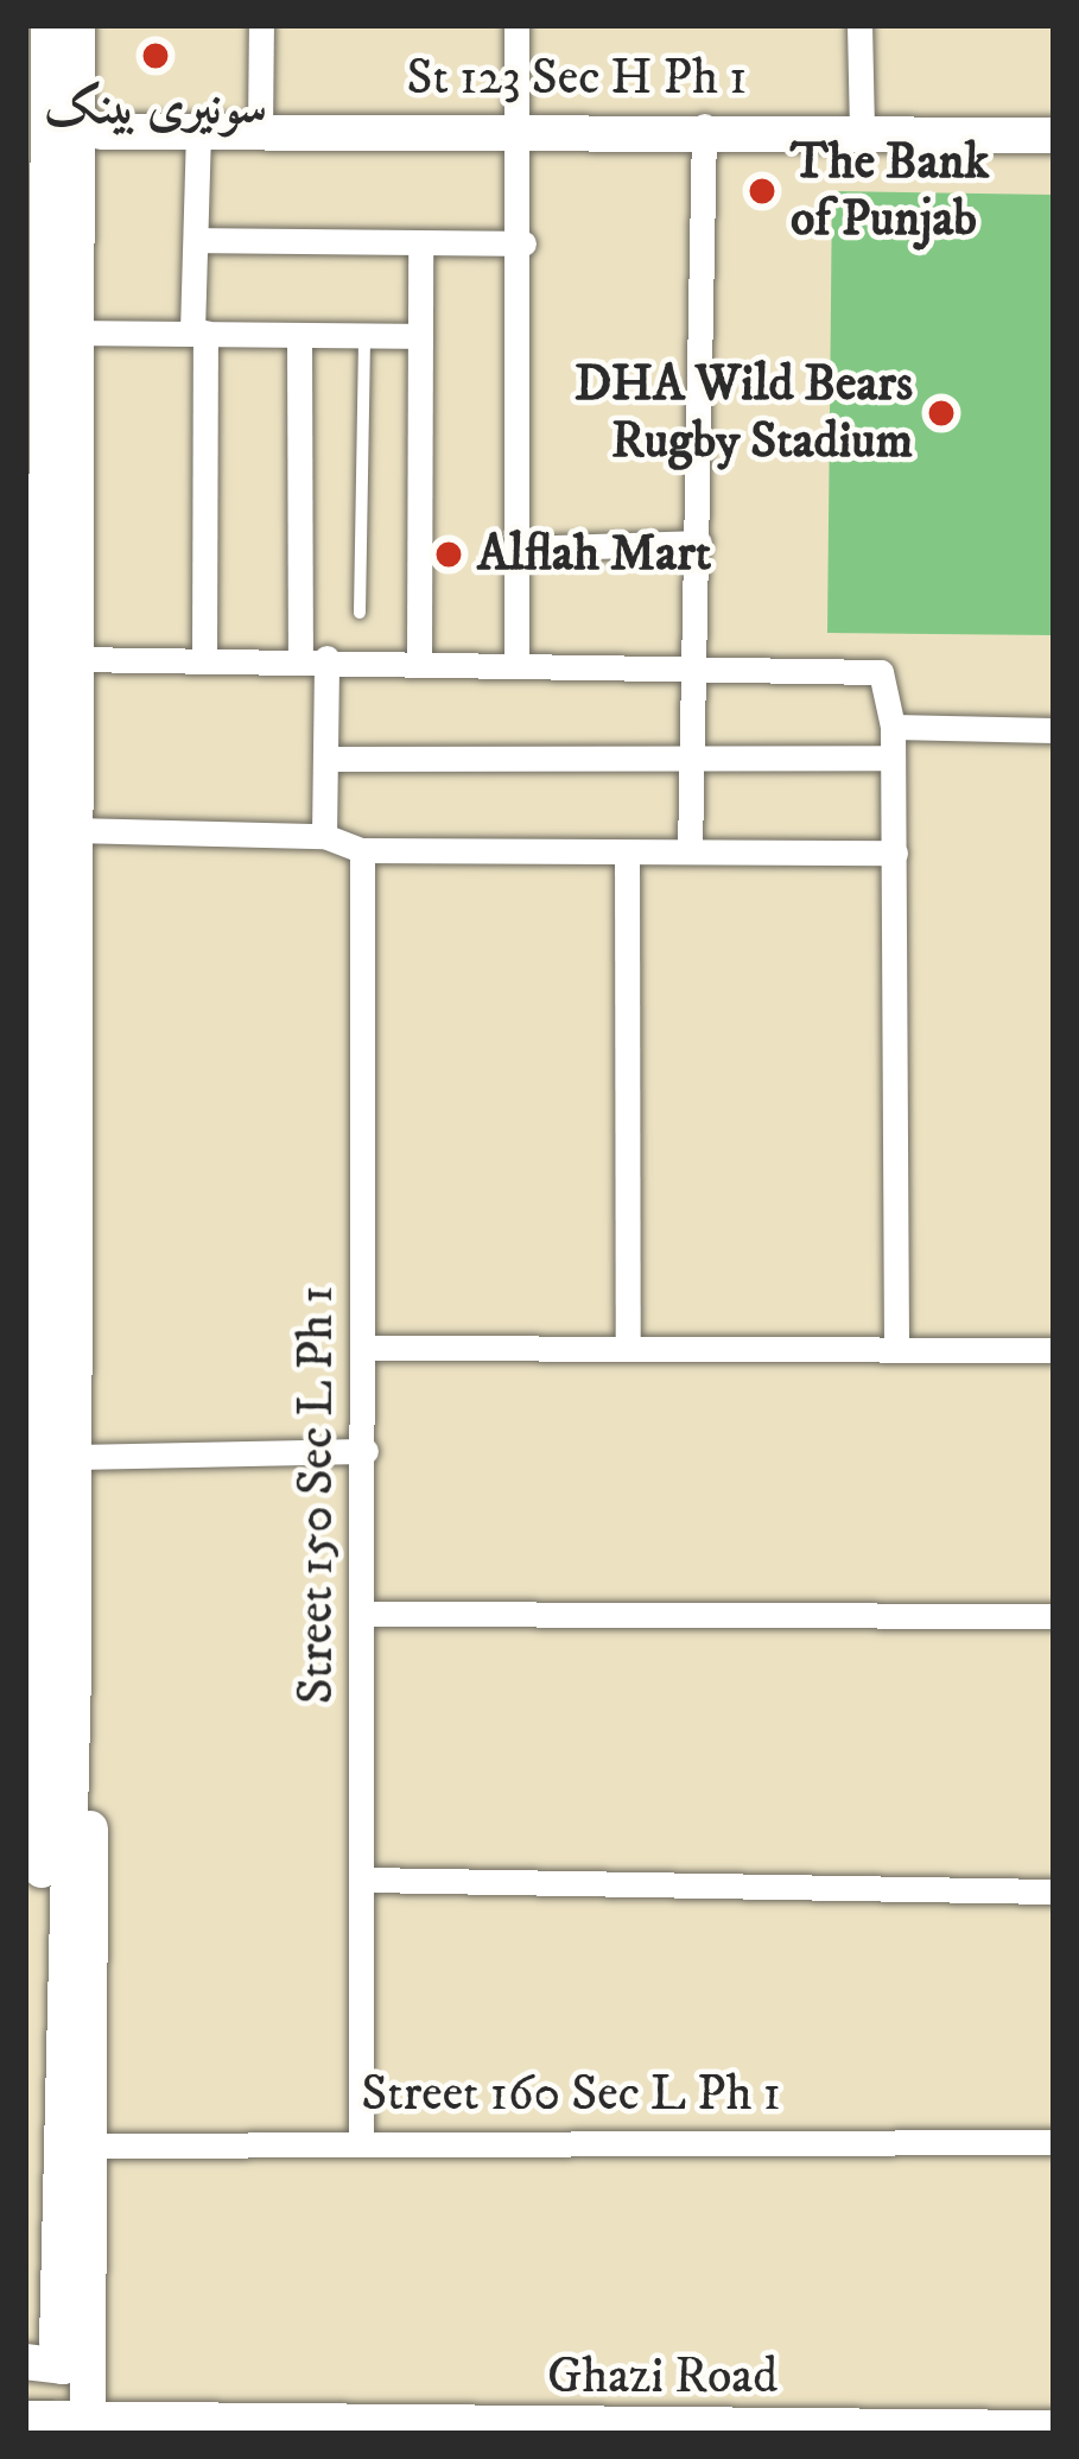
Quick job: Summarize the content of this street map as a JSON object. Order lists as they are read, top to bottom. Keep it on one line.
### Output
{"streets":{"main road":["St 123 Sec H Ph 1","Ghazi Road"],"street":["Street 150 Sec L Ph 1","Street 160 Sec L Ph 1"]},"crossings":[["Street 150 Sec L Ph 1","Street 160 Sec L Ph 1"]],"places":["سونیری بینک","The Bank of Punjab","DHA Wild Bears Rugby Stadium","Alflah Mart"]}
